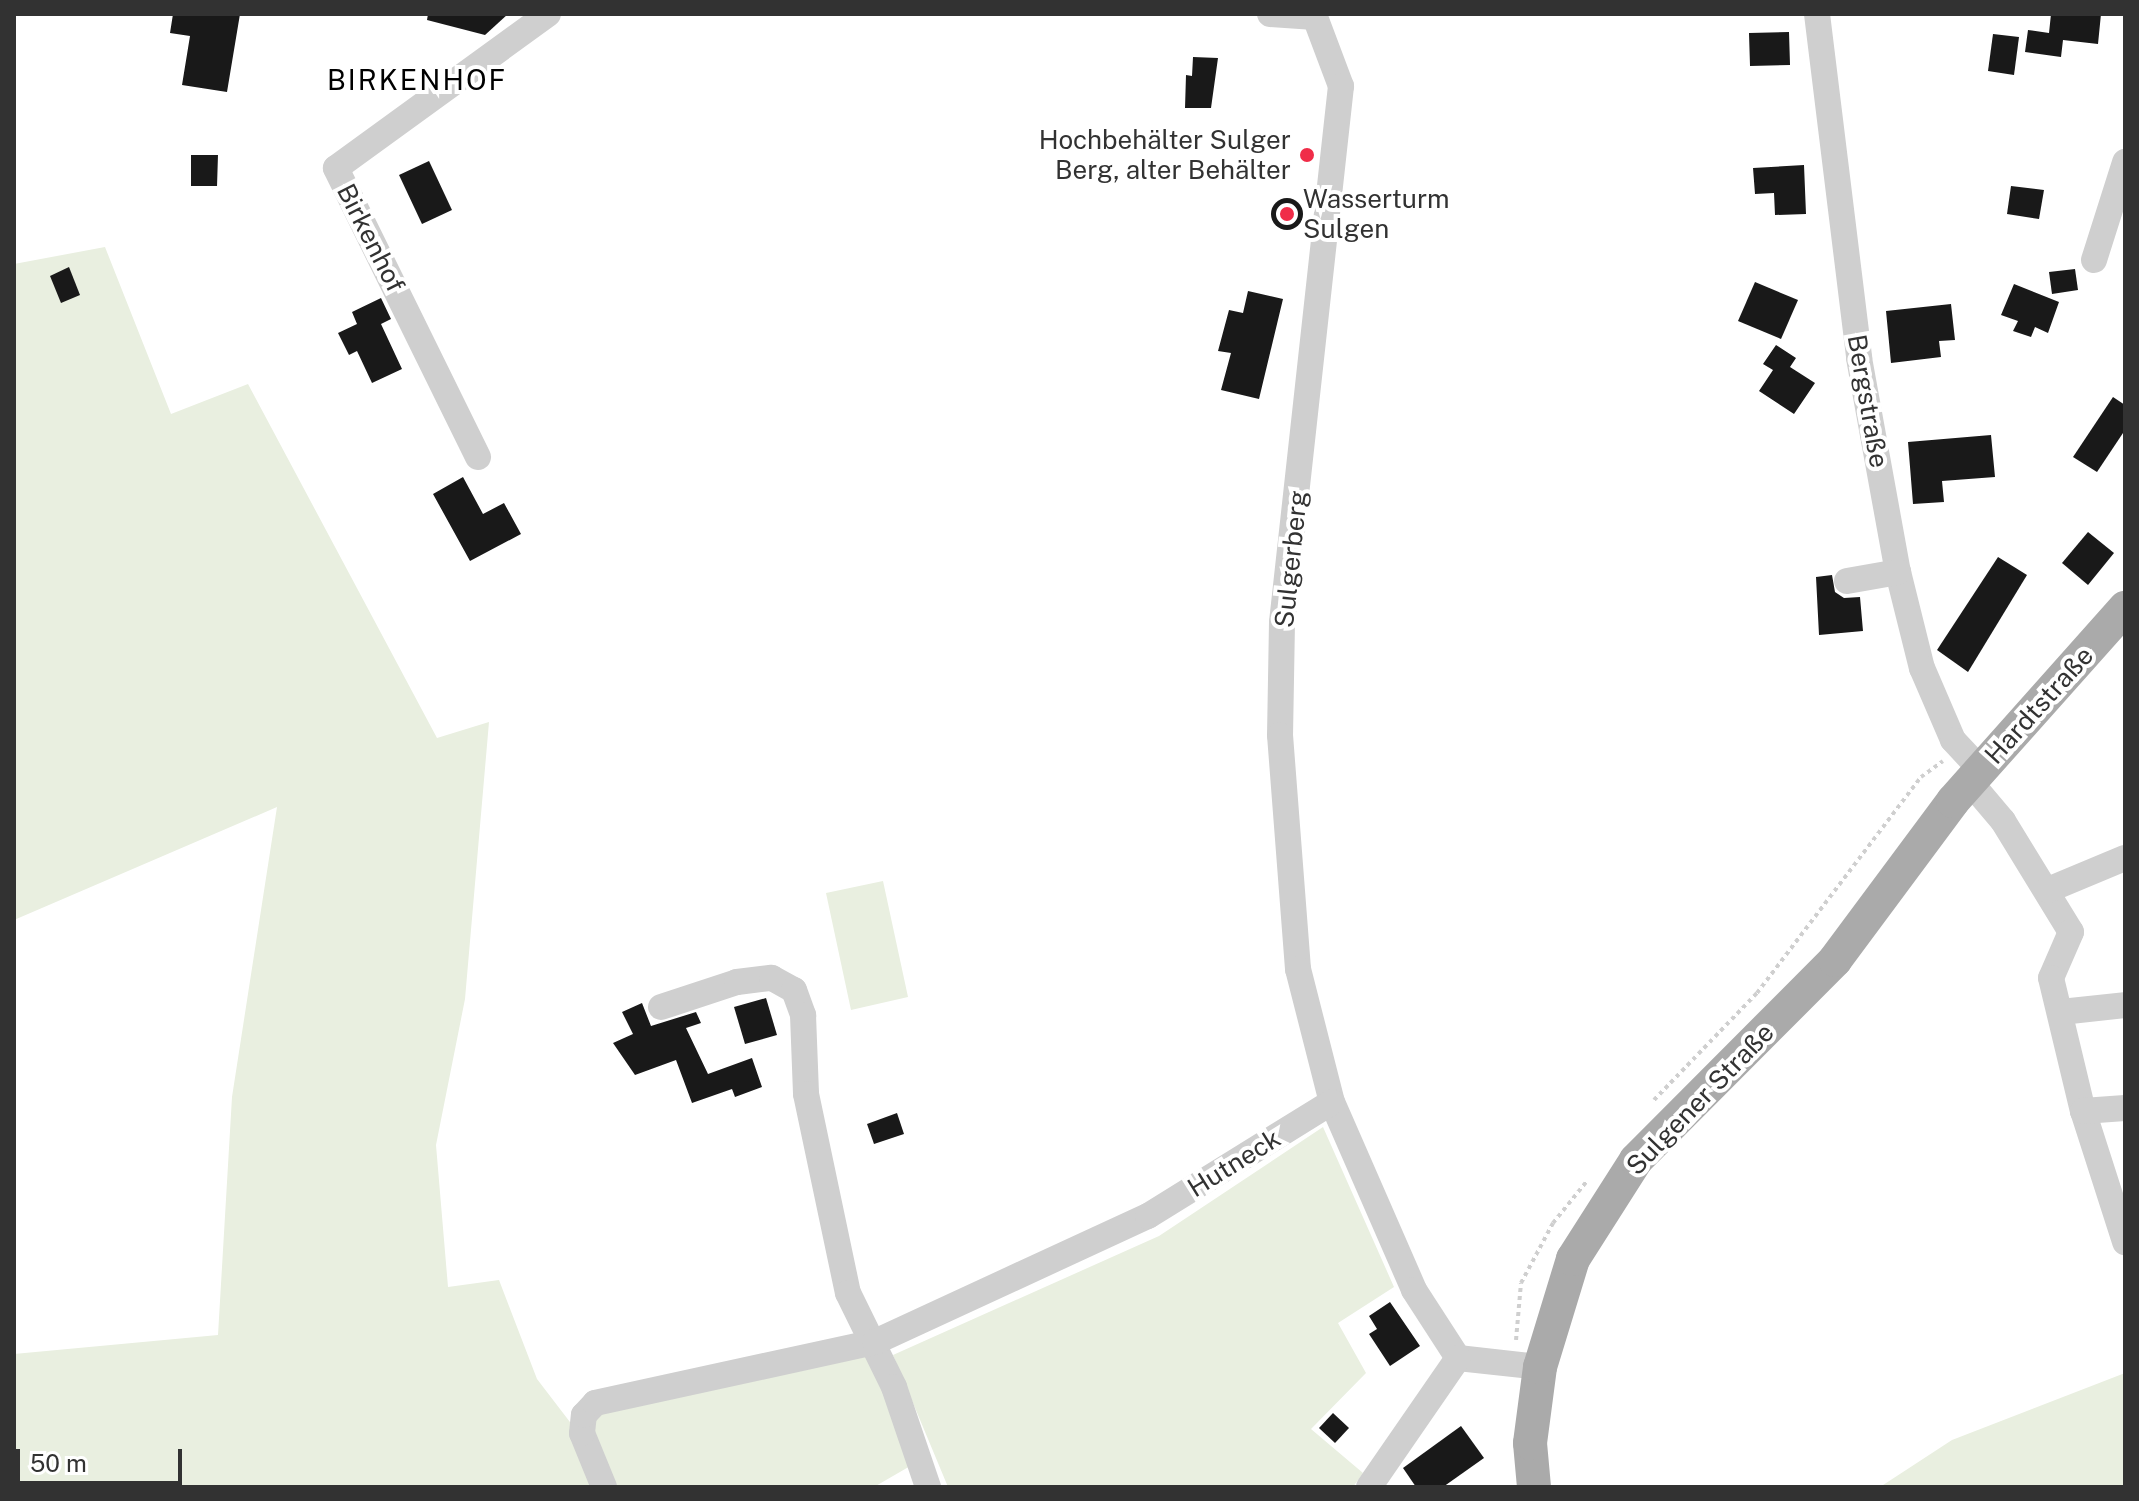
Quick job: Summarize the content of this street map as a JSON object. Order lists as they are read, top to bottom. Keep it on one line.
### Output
{"streets":{"main road":["Hardtstraße","Sulgener Straße"],"street":["Birkenhof","Bergstraße","Sulgerberg","Hutneck"]},"crossings":[["Bergstraße","Hardtstraße"],["Bergstraße","Sulgener Straße"],["Sulgerberg","Hutneck"],["Hardtstraße","Sulgener Straße"]],"districts":["BIRKENHOF"],"places":["Hochbehälter Sulger Berg, alter Behälter","Wasserturm Sulgen"],"scale_bar":"50 m"}
